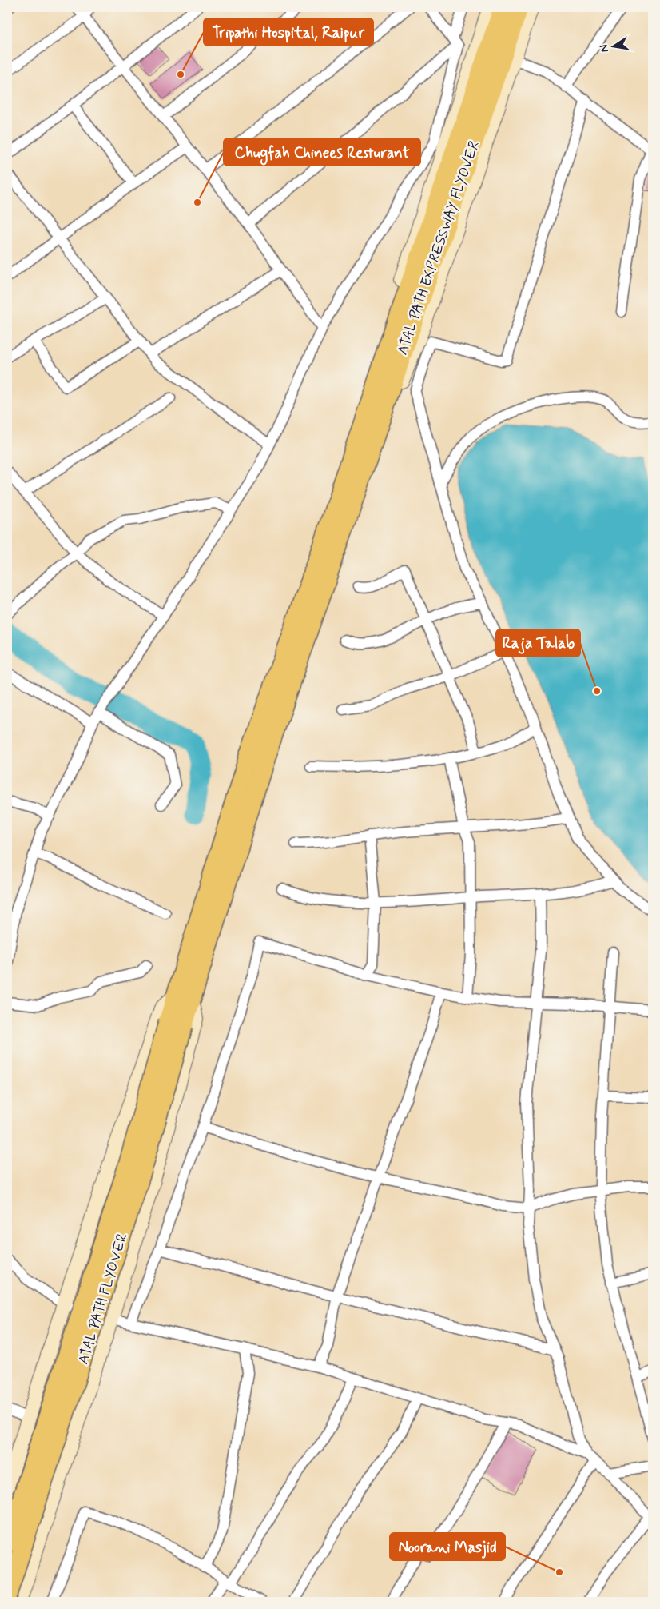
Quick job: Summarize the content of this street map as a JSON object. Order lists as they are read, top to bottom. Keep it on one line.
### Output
{"streets":{"highway":["ATAL PATH EXPRESSWAY FLYOVER","ATAL PATH FLYOVER"]},"crossings":[["ATAL PATH EXPRESSWAY FLYOVER","ATAL PATH FLYOVER"]],"places":["Tripathi Hospital, Raipur","Chugfah Chinees Resturant","Raja Talab","Noorani Masjid"],"north":"left"}
